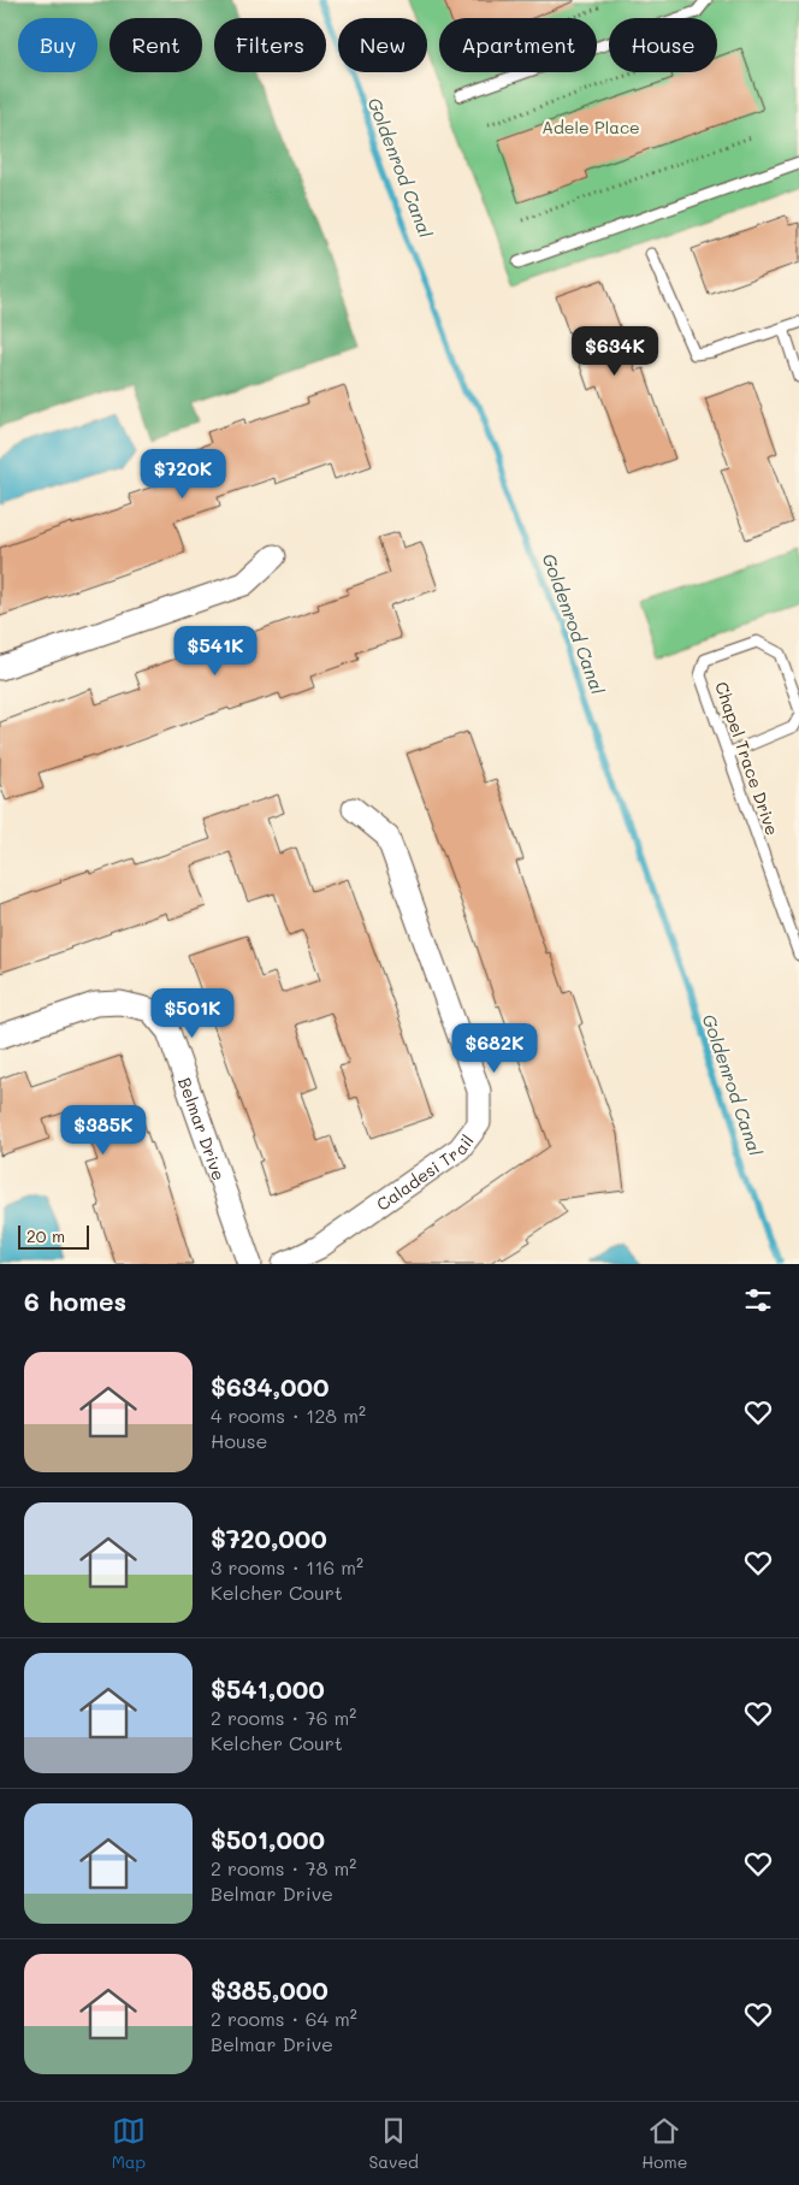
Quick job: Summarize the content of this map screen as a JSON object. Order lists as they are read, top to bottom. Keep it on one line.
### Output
{"streets":{"street":["Belmar Drive","Caladesi Trail"],"lane":["Chapel Trace Drive"]},"water":["Goldenrod Canal"],"parks":["Adele Place"],"scale_bar":"20 m","page":{"chip":["Buy","Rent","Filters","New","Apartment","House"],"price":["$634K","$720K","$541K","$501K","$682K","$385K"],"scale":"20 m","heading":"6 homes","list":[{"name":"$634,000","note":"4 rooms · 128 m² · House"},{"name":"$720,000","note":"3 rooms · 116 m² · Kelcher Court"},{"name":"$541,000","note":"2 rooms · 76 m² · Kelcher Court"},{"name":"$501,000","note":"2 rooms · 78 m² · Belmar Drive"},{"name":"$385,000","note":"2 rooms · 64 m² · Belmar Drive"}],"tabs":["Map","Saved","Home"]}}
